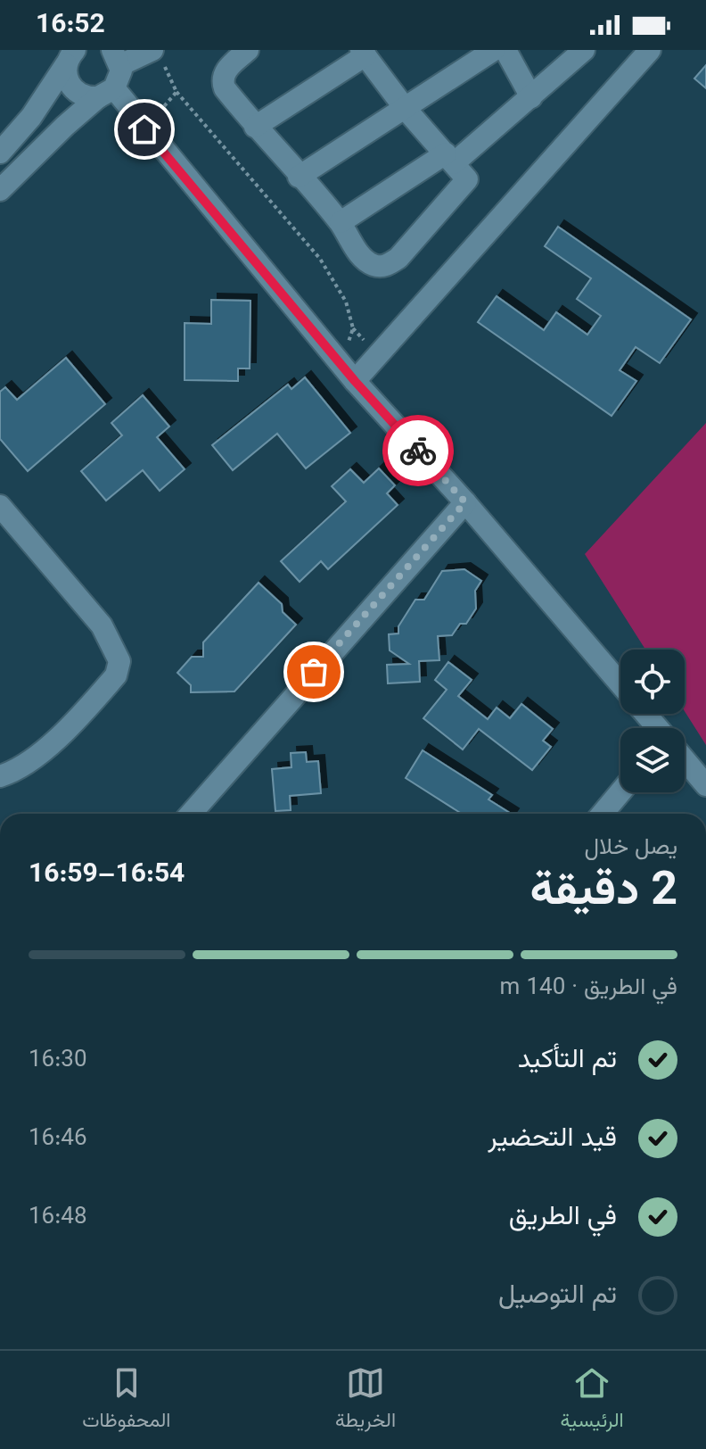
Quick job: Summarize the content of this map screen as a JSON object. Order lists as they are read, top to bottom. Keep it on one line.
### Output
{"page":{"status":"16:52","heading":["2 دقيقة","يصل خلال","16:54–16:59"],"bar":"في الطريق · 140 m","list":[["تم التأكيد","16:30"],["قيد التحضير","16:46"],["في الطريق","16:48"],"تم التوصيل"],"tabs":["الرئيسية","الخريطة","المحفوظات"]}}
